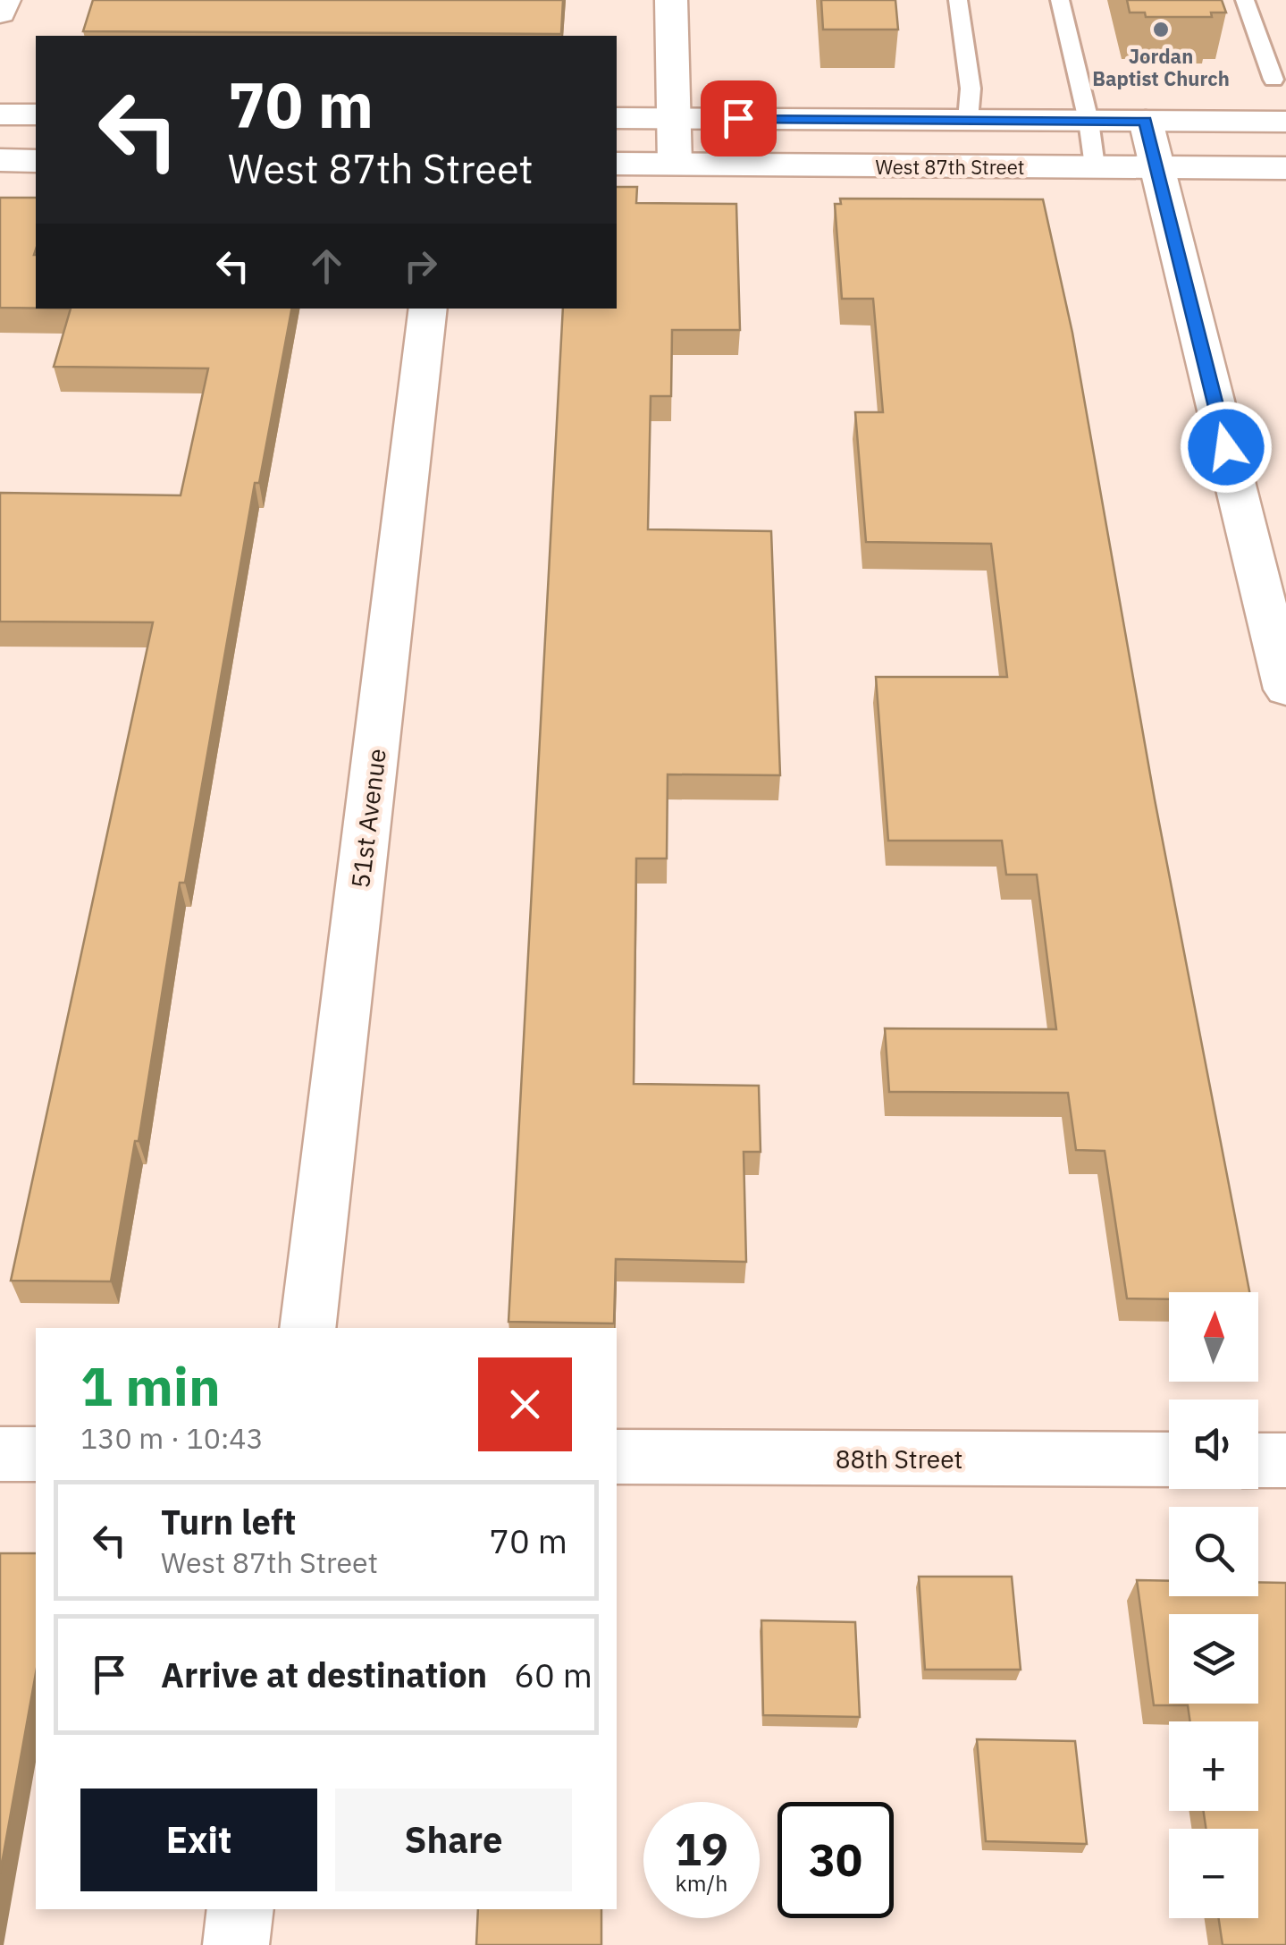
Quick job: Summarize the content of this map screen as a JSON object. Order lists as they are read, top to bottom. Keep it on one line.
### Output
{"streets":{"street":["West 87th Street","51st Avenue","88th Street"]},"places":["Jordan Baptist Church"],"north":"top","page":{"turn":["70 m","West 87th Street"],"map_buttons":["+","−"],"heading":["1 min","130 m · 10:43"],"list":[{"name":"Turn left","note":"West 87th Street","value":"70 m"},{"name":"Arrive at destination","value":"60 m"}],"buttons":["Exit","Share"],"speed":"19 km/h","limit":"30"}}
